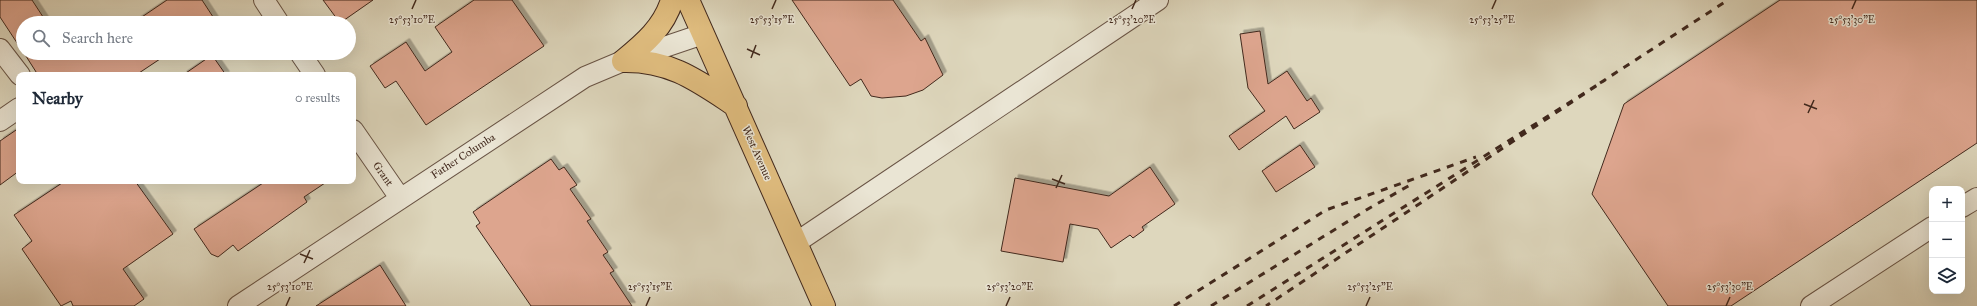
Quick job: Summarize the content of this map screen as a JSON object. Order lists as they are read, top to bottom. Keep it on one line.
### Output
{"streets":{"main road":["West Avenue"],"street":["Father Columba","Grant"]},"crossings":[["West Avenue","Father Columba"],["Father Columba","Grant"]],"page":{"search":"Search here","heading":["Nearby","0 results"],"map_buttons":["+","−"]},"coordinates":["25°53'10\"E","25°53'15\"E","25°53'20\"E","25°53'25\"E","25°53'30\"E"]}
